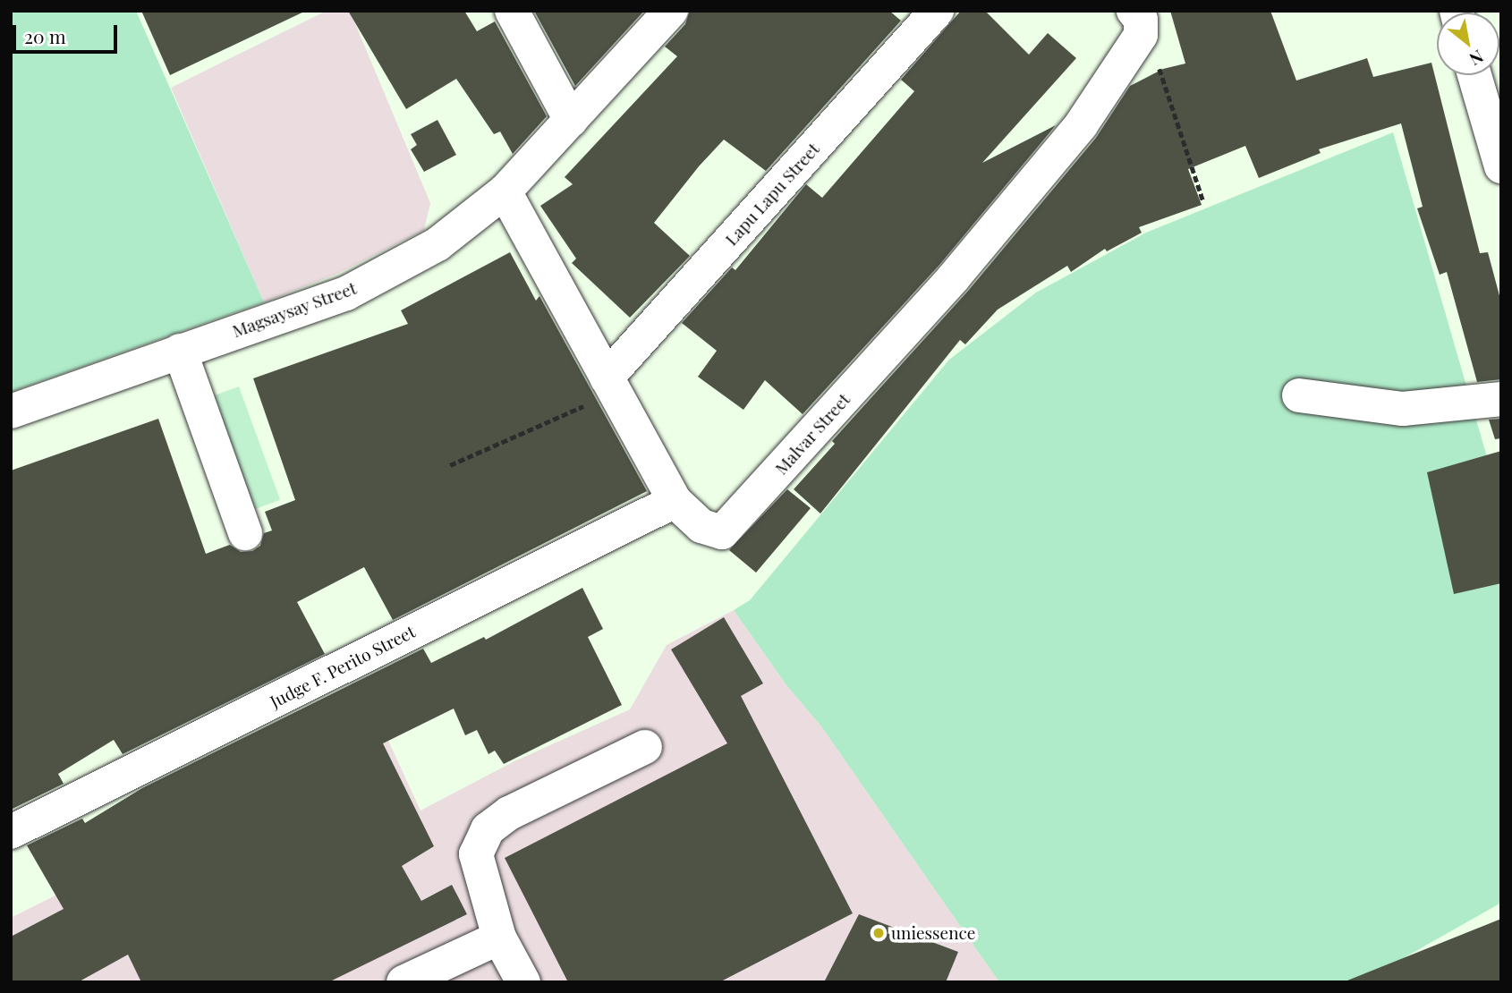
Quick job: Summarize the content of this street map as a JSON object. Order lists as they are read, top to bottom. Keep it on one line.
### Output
{"streets":{"street":["Lapu Lapu Street","Magsaysay Street","Malvar Street","Judge F. Perito Street"]},"crossings":[["Lapu Lapu Street","Malvar Street"],["Magsaysay Street","Malvar Street"],["Malvar Street","Judge F. Perito Street"]],"places":["uniessence"],"scale_bar":"20 m","north":"bottom right"}
